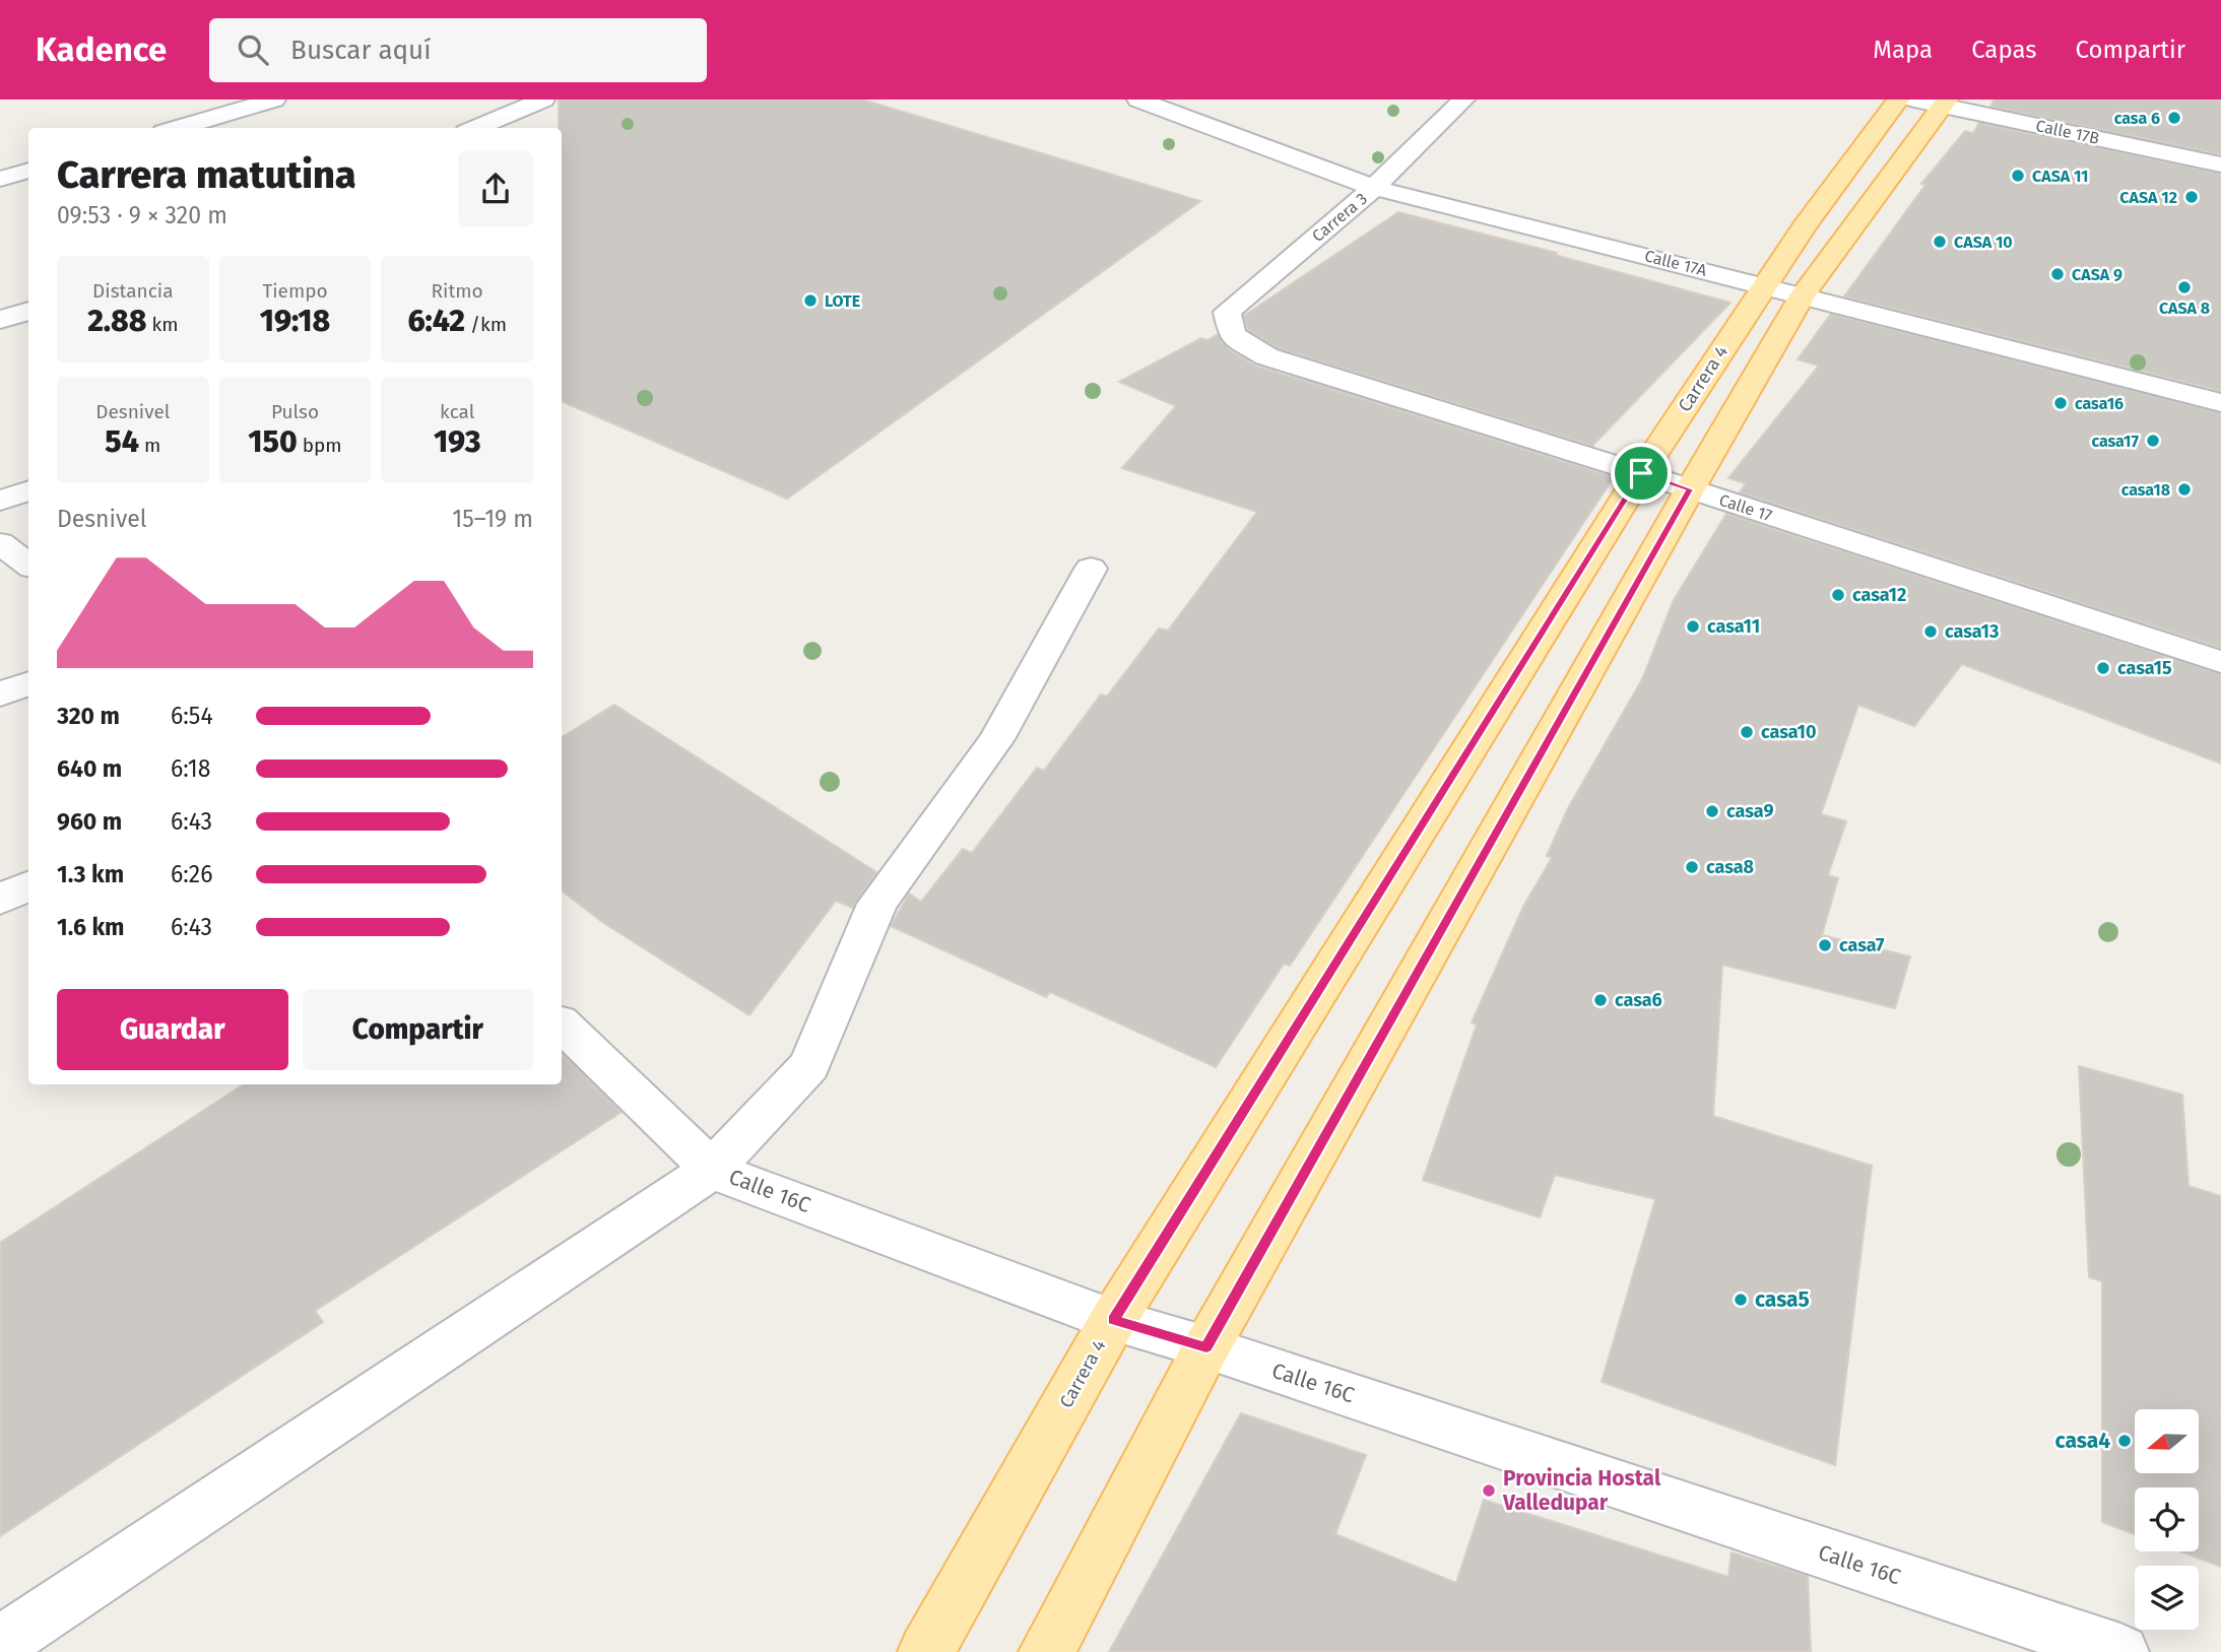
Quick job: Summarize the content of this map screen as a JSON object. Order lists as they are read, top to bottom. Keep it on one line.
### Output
{"streets":{"main road":["Carrera 4"],"street":["Calle 17B","Carrera 3","Calle 17A","Calle 17","Calle 16C"]},"crossings":[["Carrera 3","Calle 17A"],["Carrera 3","Calle 17"],["Calle 17A","Carrera 4"],["Carrera 4","Calle 17"],["Carrera 4","Calle 16C"]],"places":["casa 6","CASA 11","CASA 12","CASA 10","CASA 9","CASA 8","LOTE","casa16","casa17","casa18","casa12","casa11","casa13","casa15","casa10","casa9","casa8","casa7","casa6","casa5","casa4","Provincia Hostal Valledupar"],"north":"left","page":{"header":"Kadence","search":"Buscar aquí","nav":["Mapa","Capas","Compartir"],"heading":["Carrera matutina","09:53 · 9 × 320 m"],"stats":[["Distancia","2.88 km"],["Tiempo","19:18"],["Ritmo","6:42 /km"],["Desnivel","54 m"],["Pulso","150 bpm"],["kcal","193"]],"chart":["Desnivel","15–19 m"],"list":[{"name":"320 m","note":"6:54"},{"name":"640 m","note":"6:18"},{"name":"960 m","note":"6:43"},{"name":"1.3 km","note":"6:26"},{"name":"1.6 km","note":"6:43"}],"buttons":["Guardar","Compartir"]}}
